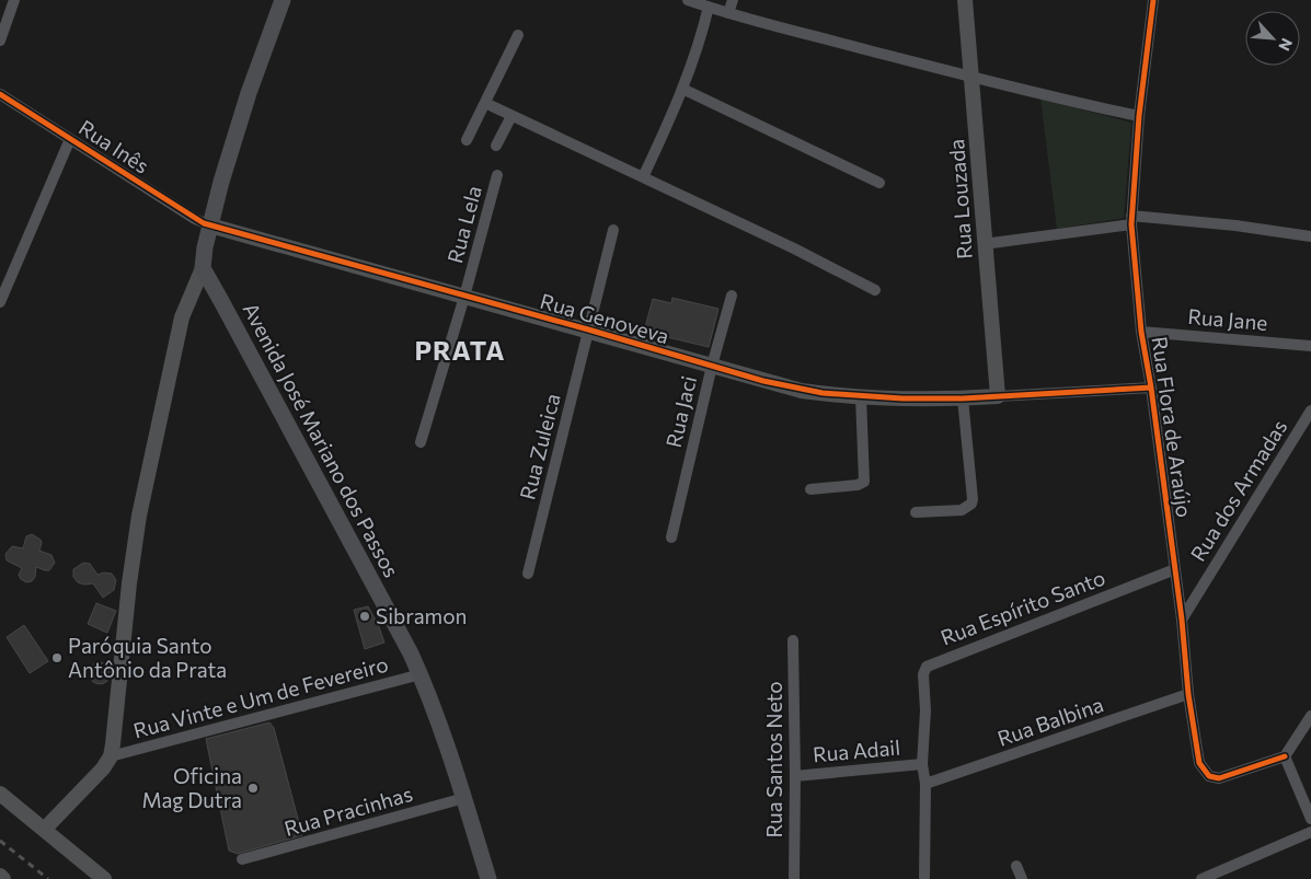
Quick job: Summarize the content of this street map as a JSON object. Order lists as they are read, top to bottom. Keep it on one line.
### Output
{"streets":{"main road":["Avenida José Mariano dos Passos"],"street":["Rua Inês","Rua Louzada","Rua Lela","Rua Genoveva","Rua Jane","Rua Jaci","Rua Flora de Araújo","Rua Zuleica","Rua dos Armadas","Rua Espírito Santo","Rua Vinte e Um de Fevereiro","Rua Balbina","Rua Adail","Rua Santos Neto","Rua Pracinhas"]},"crossings":[["Rua Inês","Rua Genoveva"],["Rua Louzada","Rua Genoveva"],["Rua Lela","Rua Genoveva"],["Rua Genoveva","Rua Jaci"],["Rua Genoveva","Rua Zuleica"],["Rua Jane","Rua Flora de Araújo"],["Rua Flora de Araújo","Rua dos Armadas"],["Rua Flora de Araújo","Rua Espírito Santo"],["Rua Flora de Araújo","Rua Balbina"],["Avenida José Mariano dos Passos","Rua Vinte e Um de Fevereiro"],["Avenida José Mariano dos Passos","Rua Pracinhas"],["Rua Espírito Santo","Rua Adail"],["Rua Adail","Rua Santos Neto"]],"districts":["PRATA"],"places":["Sibramon","Paróquia Santo Antônio da Prata","Oficina Mag Dutra"],"north":"bottom right"}
